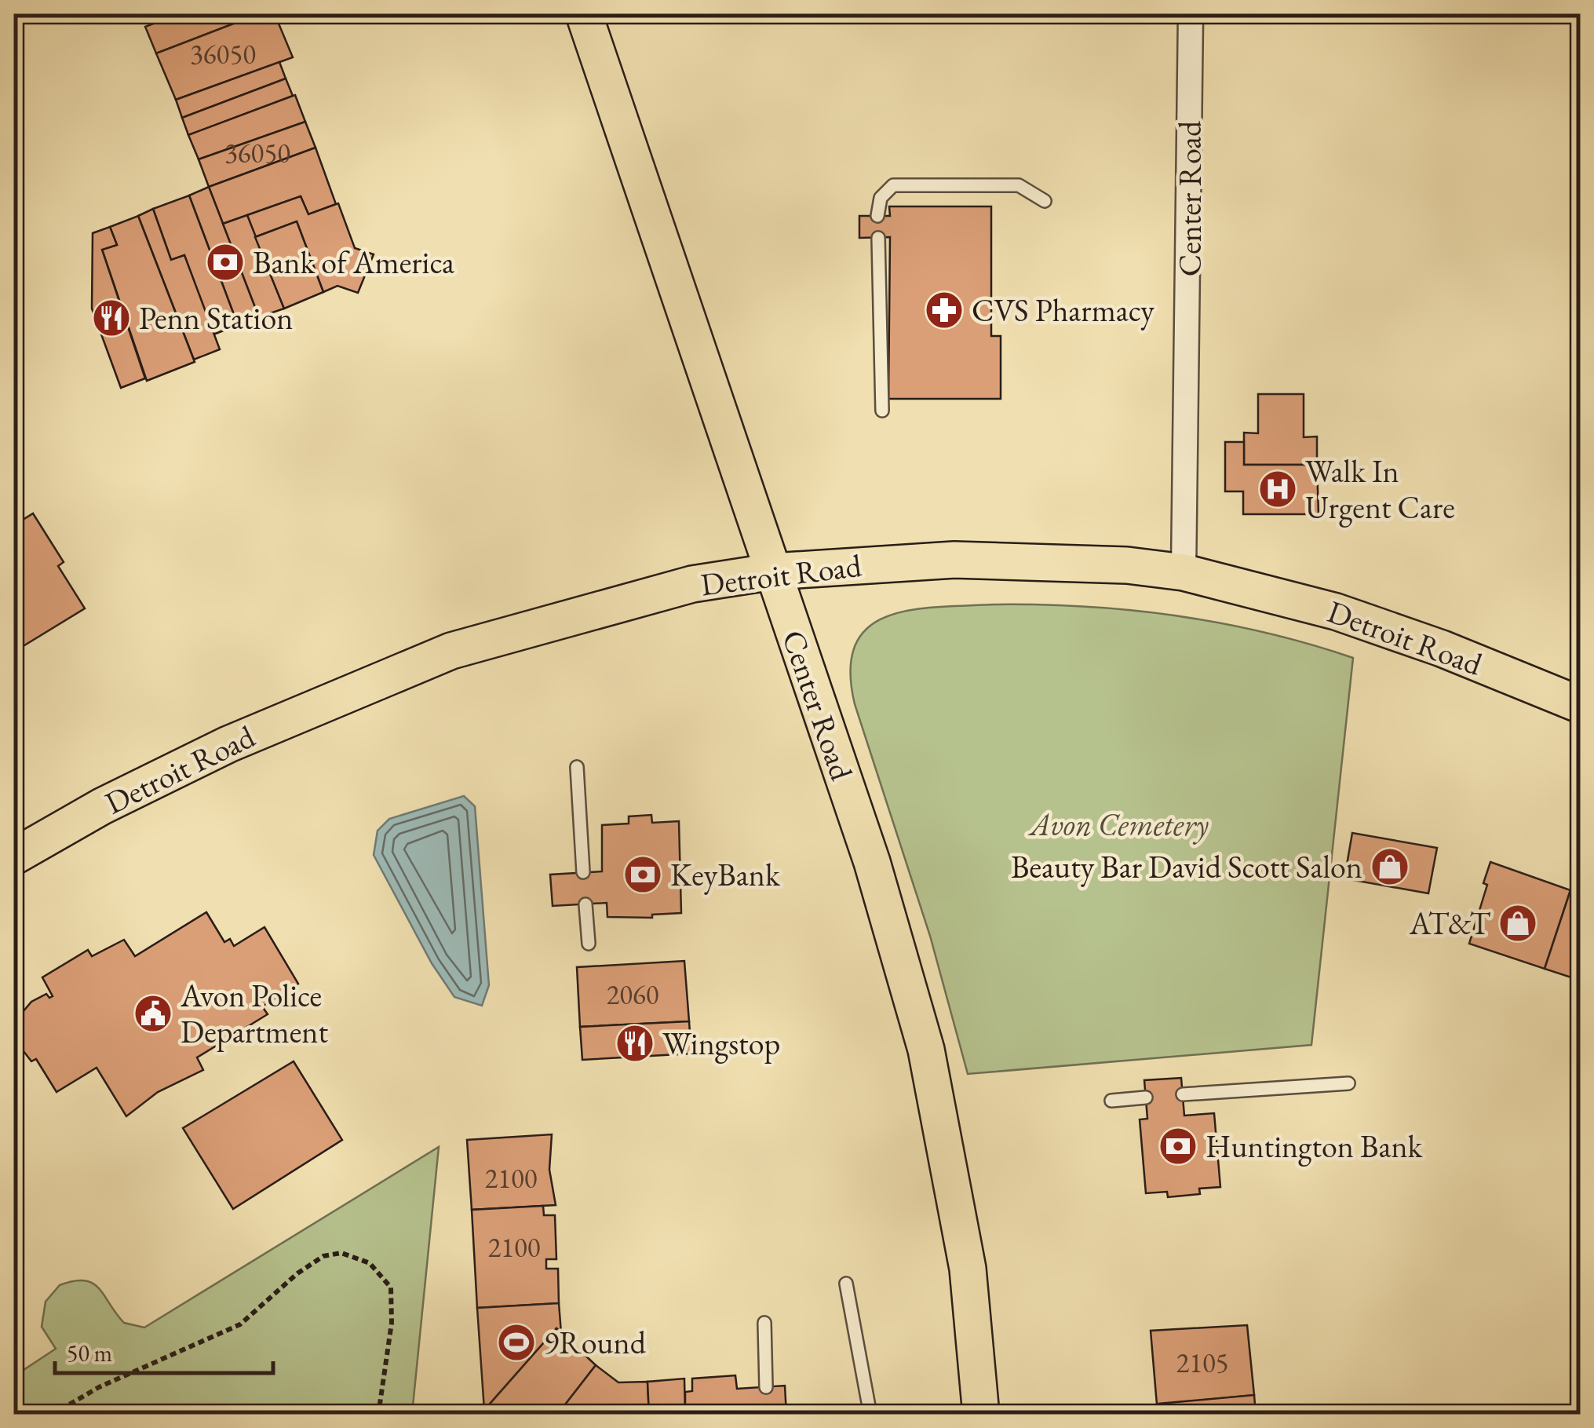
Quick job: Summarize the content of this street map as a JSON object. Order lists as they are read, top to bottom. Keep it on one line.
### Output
{"streets":{"main road":["Center Road","Detroit Road"]},"crossings":[["Center Road","Detroit Road"]],"parks":["Avon Cemetery"],"places":{"bank":["Bank of America","KeyBank","Huntington Bank"],"pharmacy":["CVS Pharmacy"],"restaurant":["Penn Station","Wingstop"],"hospital":["Walk In Urgent Care"],"shop":["Beauty Bar David Scott Salon","AT&T"],"public building":["Avon Police Department"],"sports":["9Round"]},"house_numbers":["36050","36050","2060","2100","2100","2105"],"scale_bar":"50 m"}
